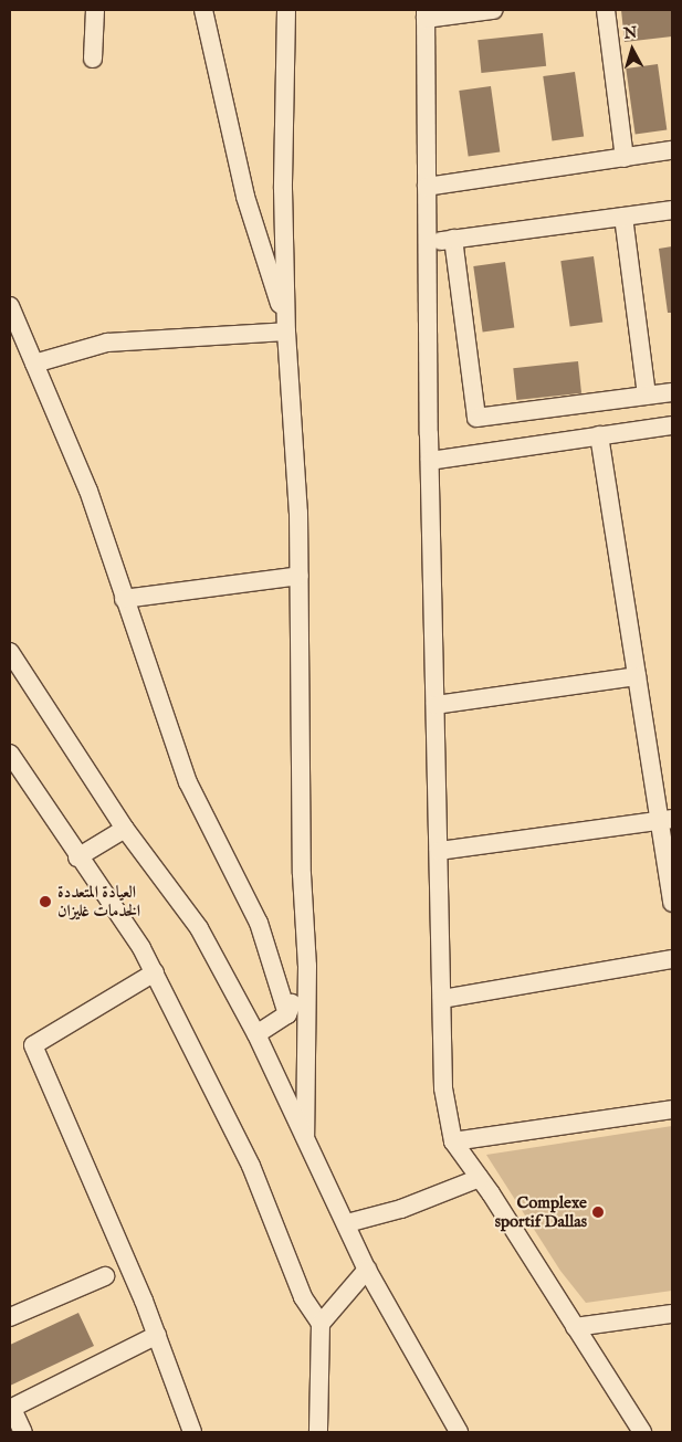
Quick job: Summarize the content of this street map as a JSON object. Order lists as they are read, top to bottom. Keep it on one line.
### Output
{"places":["العيادة المتعددة الخدمات غليزان","Complexe sportif Dallas"],"north":"top"}
